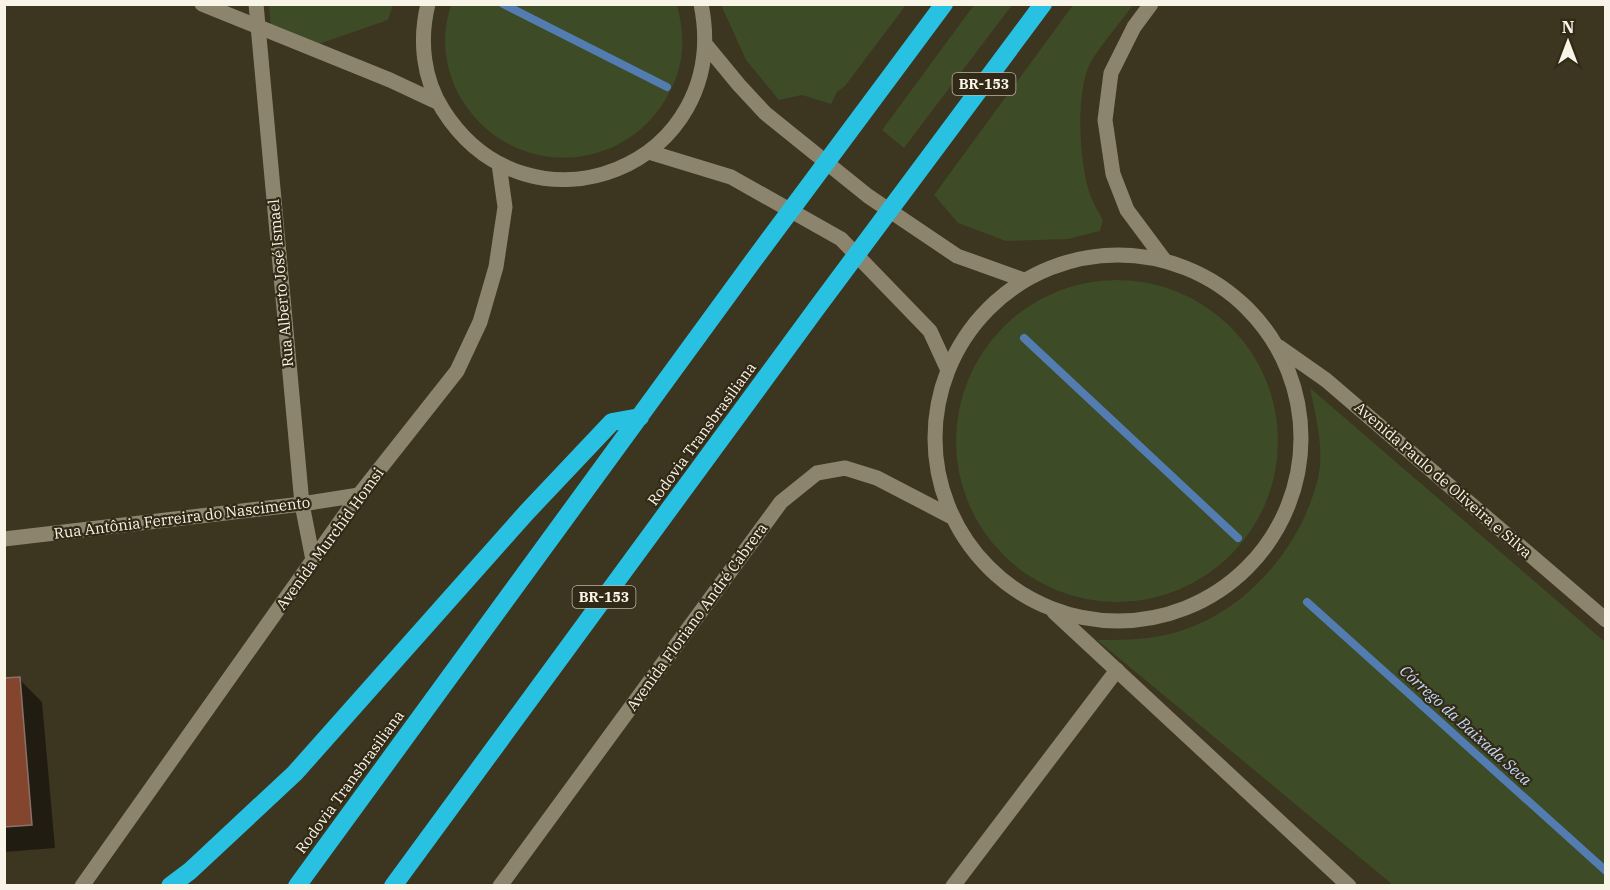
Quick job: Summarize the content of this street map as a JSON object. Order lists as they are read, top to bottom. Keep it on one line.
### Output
{"streets":{"highway":["BR-153","Rodovia Transbrasiliana"],"main road":["Rua Alberto José Ismael","Avenida Paulo de Oliveira e Silva","Rua Antônia Ferreira do Nascimento","Avenida Murchid Homsi","Avenida Floriano André Cabrera"]},"crossings":[["Rua Alberto José Ismael","Rua Antônia Ferreira do Nascimento"],["Rua Alberto José Ismael","Avenida Murchid Homsi"],["Rua Antônia Ferreira do Nascimento","Avenida Murchid Homsi"]],"water":["Córrego da Baixada Seca"],"north":"top"}
